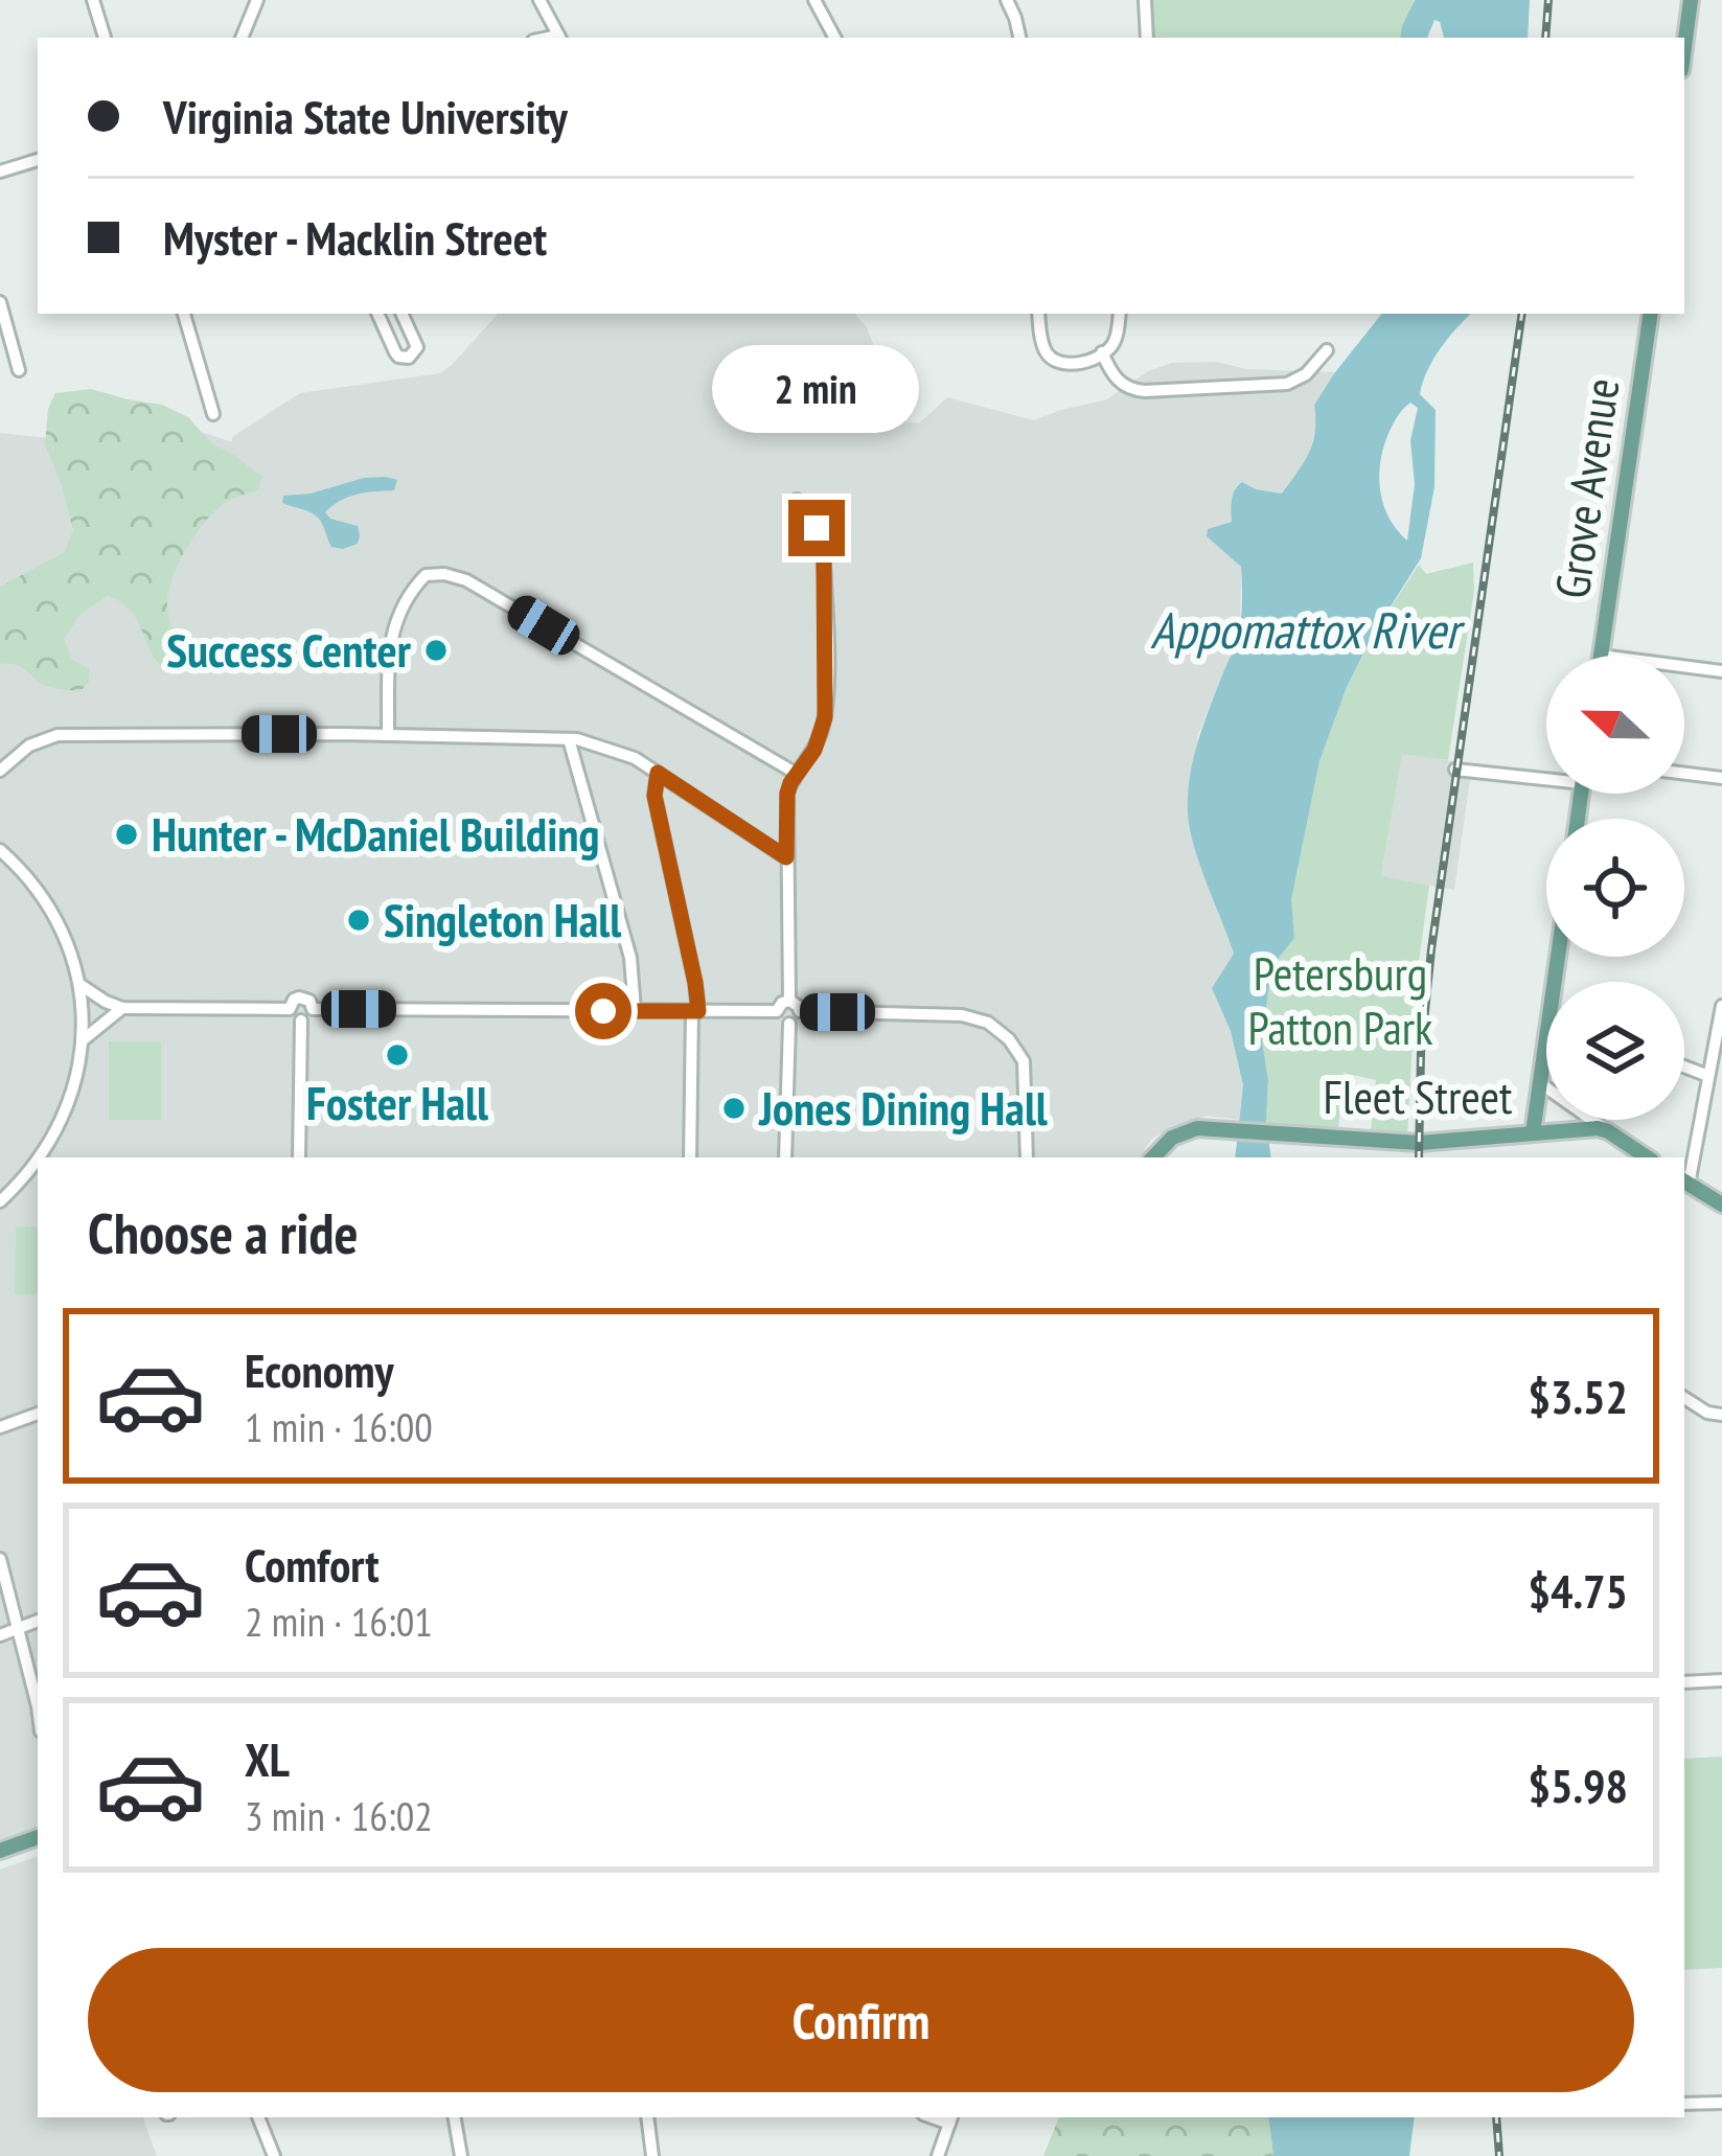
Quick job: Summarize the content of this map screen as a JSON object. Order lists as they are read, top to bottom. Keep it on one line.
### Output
{"streets":{"main road":["Grove Avenue","Fleet Street"]},"water":["Appomattox River"],"parks":["Petersburg Patton Park"],"places":["Success Center","Hunter - McDaniel Building","Singleton Hall","Foster Hall","Jones Dining Hall"],"north":"left","page":{"banner":["Virginia State University","Myster - Macklin Street"],"bubble":"2 min","heading":"Choose a ride","list":[{"name":"Economy","note":"1 min · 16:00","value":"$3.52"},{"name":"Comfort","note":"2 min · 16:01","value":"$4.75"},{"name":"XL","note":"3 min · 16:02","value":"$5.98"}],"buttons":"Confirm"}}
